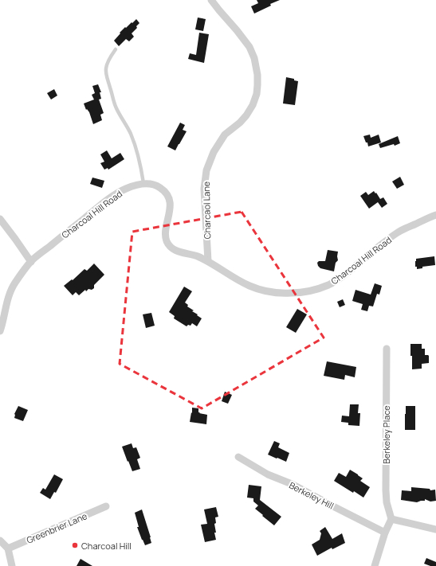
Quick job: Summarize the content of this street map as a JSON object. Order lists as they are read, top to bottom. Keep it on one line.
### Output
{"streets":{"street":["Charcaol Lane","Charcoal Hill Road","Berkeley Place","Berkeley Hill","Greenbrier Lane"]},"crossings":[["Charcaol Lane","Charcoal Hill Road"]],"places":["Charcoal Hill"]}
